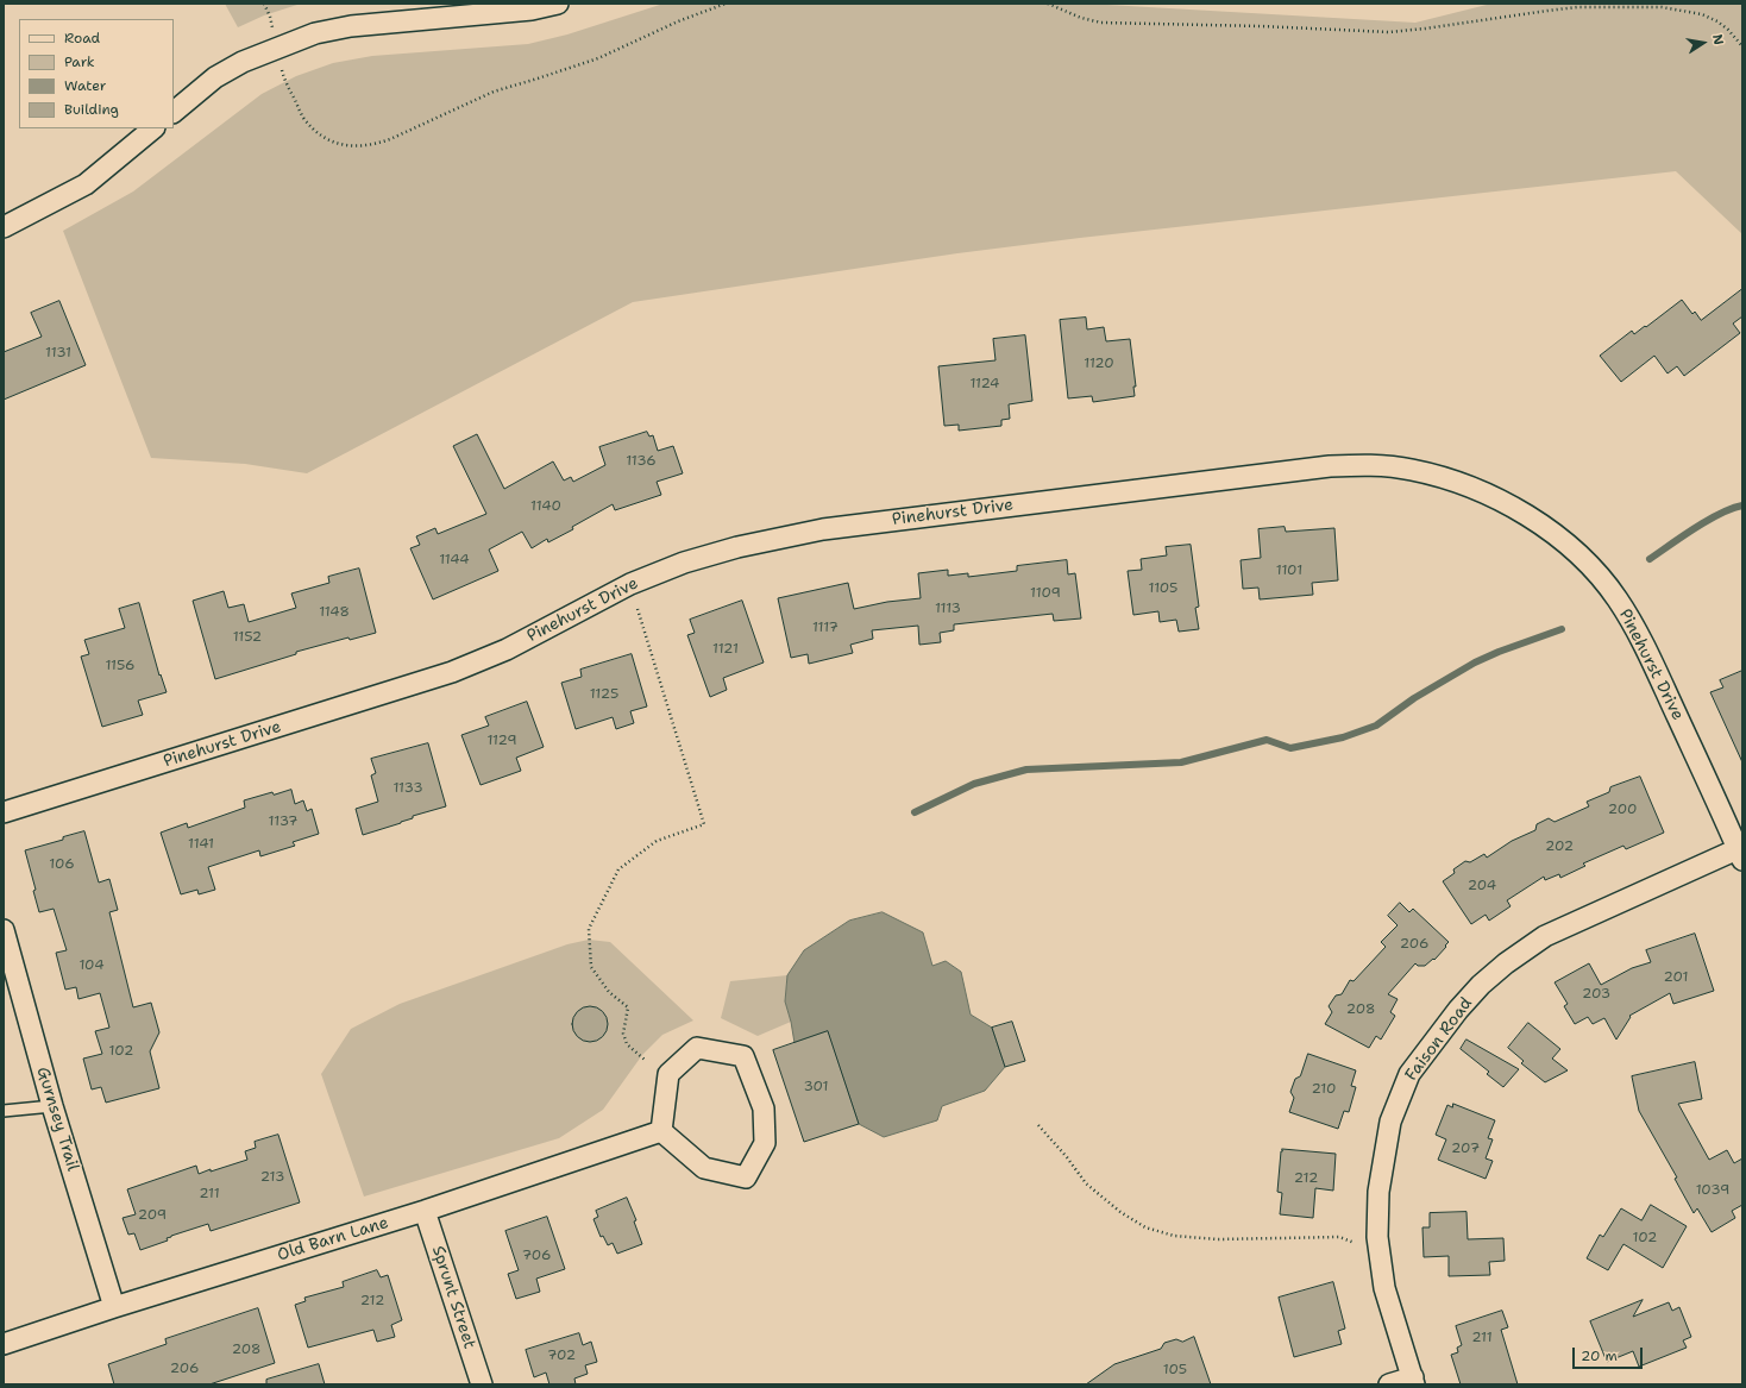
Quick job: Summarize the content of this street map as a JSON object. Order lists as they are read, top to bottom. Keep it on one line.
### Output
{"streets":{"street":["Pinehurst Drive","Faison Road","Gurnsey Trail","Old Barn Lane","Sprunt Street"]},"crossings":[["Pinehurst Drive","Faison Road"],["Gurnsey Trail","Old Barn Lane"],["Old Barn Lane","Sprunt Street"]],"house_numbers":["1131","1120","1124","1136","1140","1144","1101","1105","1109","1113","1148","1117","1152","1121","1156","1125","1129","1133","200","1137","1141","202","106","204","206","104","201","203","208","102","301","210","207","213","212","1039","211","209","102","706","212","211","208","702","206","105"],"legend":["Road","Park","Water","Building"],"scale_bar":"20 m","north":"right"}
